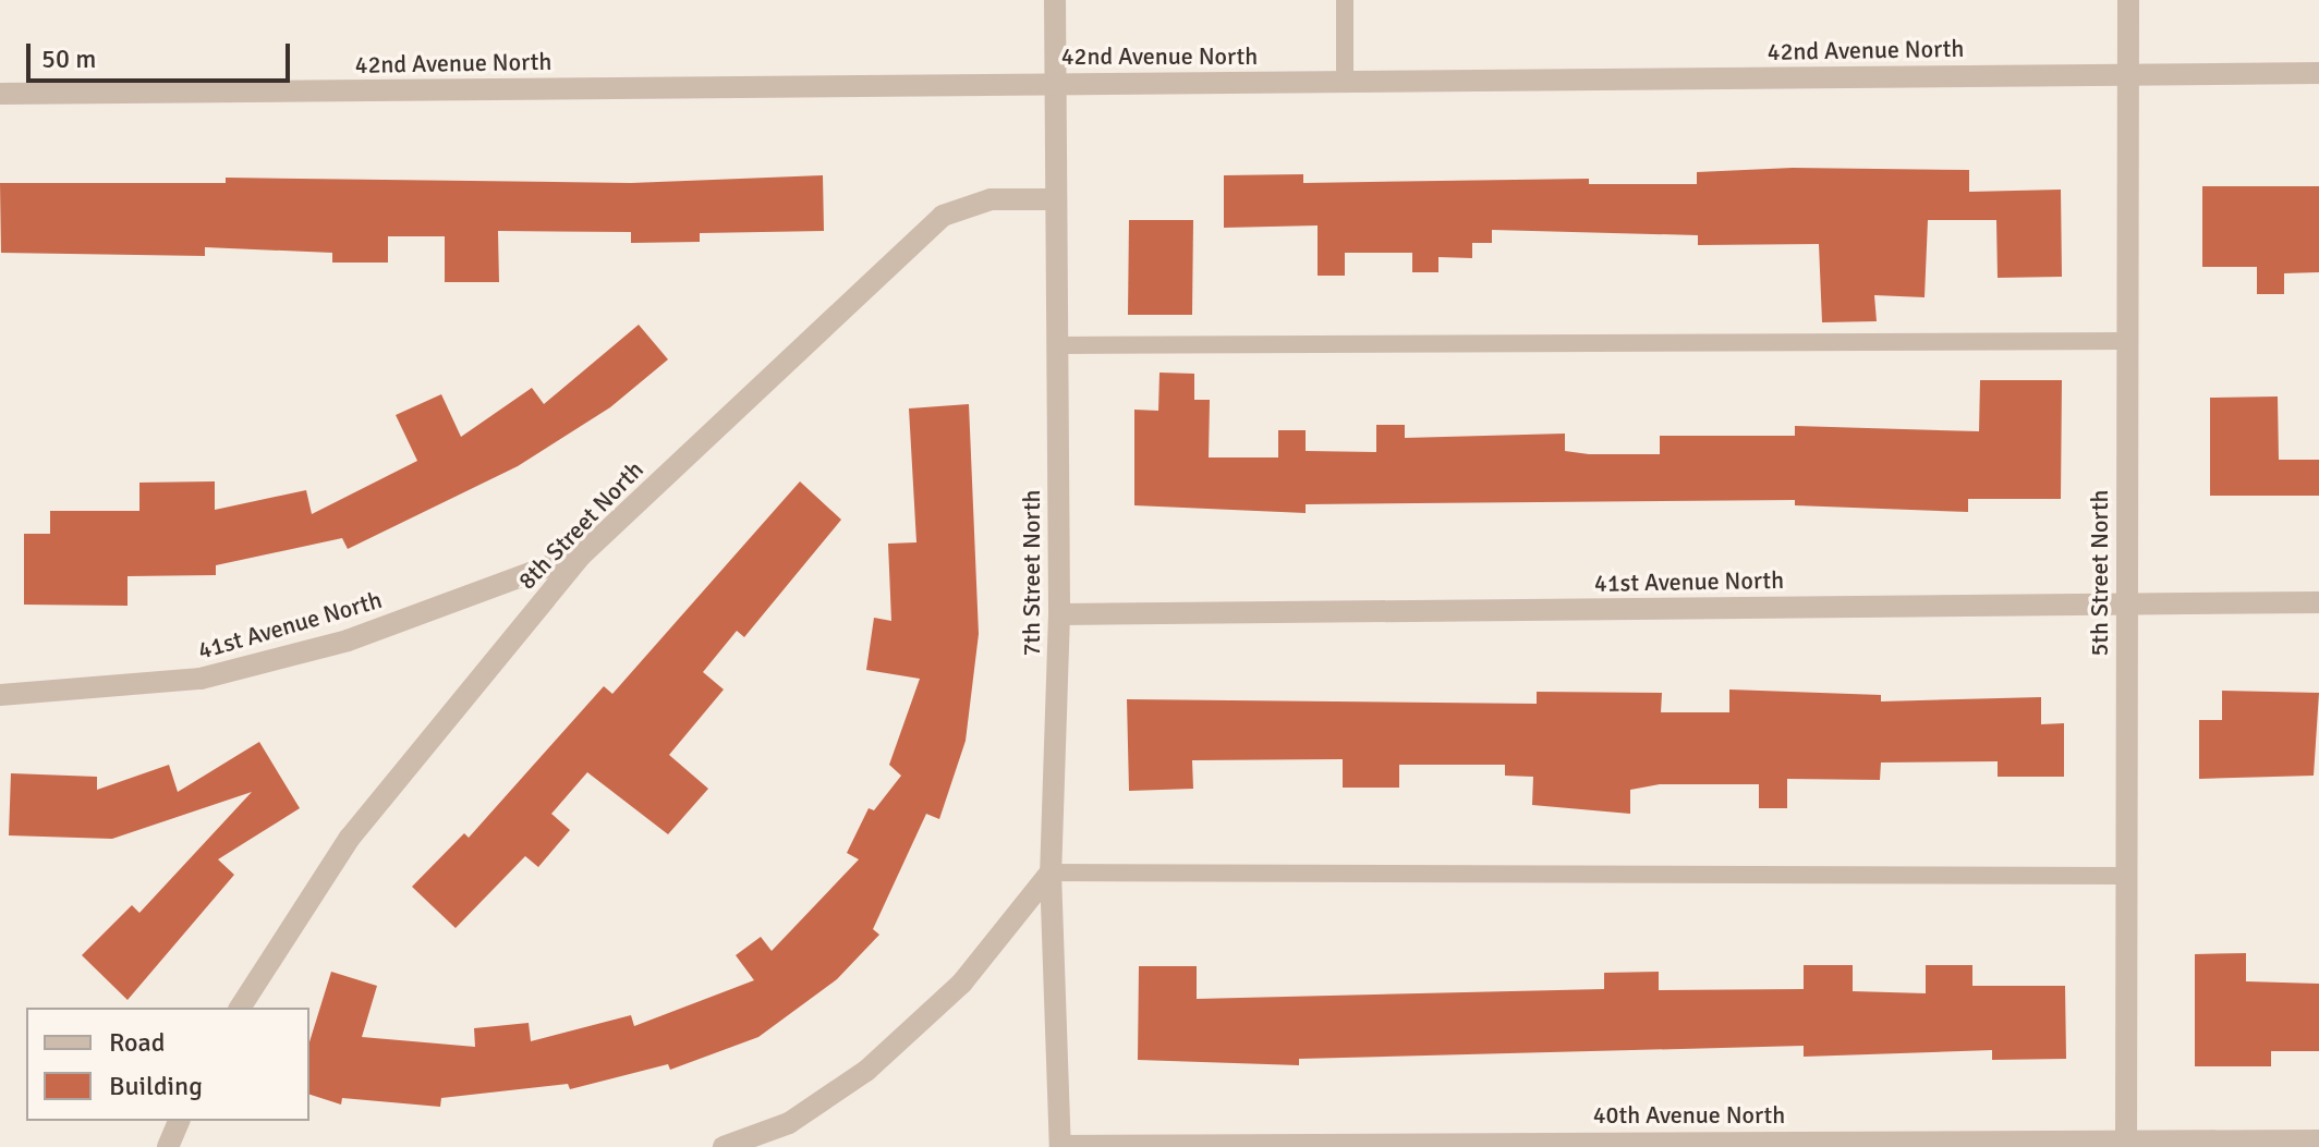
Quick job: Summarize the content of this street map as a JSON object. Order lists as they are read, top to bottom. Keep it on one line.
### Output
{"streets":{"street":["42nd Avenue North","8th Street North","7th Street North","5th Street North","41st Avenue North","40th Avenue North"]},"crossings":[["42nd Avenue North","7th Street North"],["42nd Avenue North","5th Street North"],["8th Street North","7th Street North"],["8th Street North","41st Avenue North"],["7th Street North","41st Avenue North"],["7th Street North","40th Avenue North"],["5th Street North","41st Avenue North"],["5th Street North","40th Avenue North"]],"legend":["Road","Building"],"scale_bar":"50 m"}
